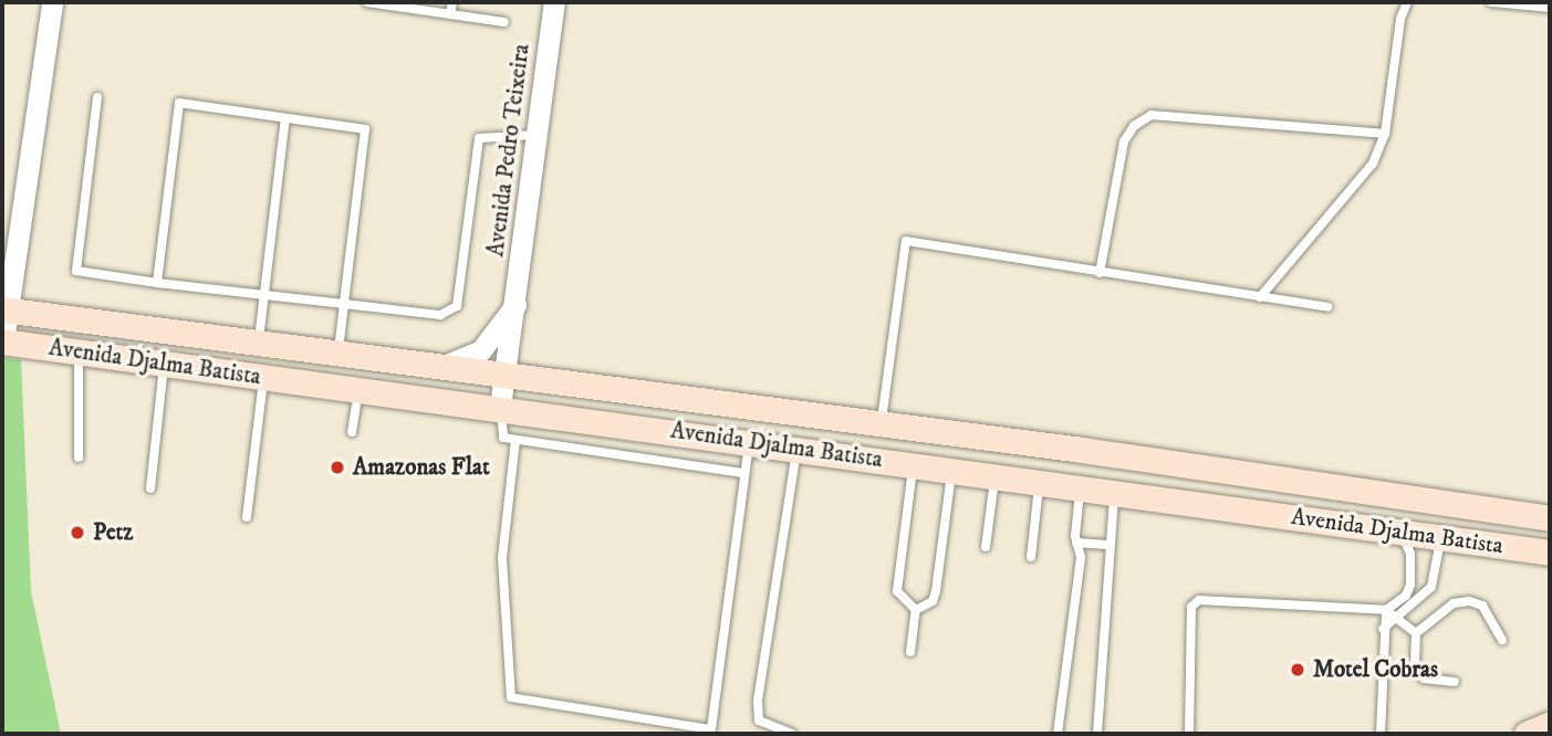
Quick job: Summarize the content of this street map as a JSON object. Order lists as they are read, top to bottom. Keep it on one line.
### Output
{"streets":{"main road":["Avenida Djalma Batista"],"street":["Avenida Pedro Teixeira"]},"crossings":[["Avenida Pedro Teixeira","Avenida Djalma Batista"]],"places":["Amazonas Flat","Petz","Motel Cobras"]}
